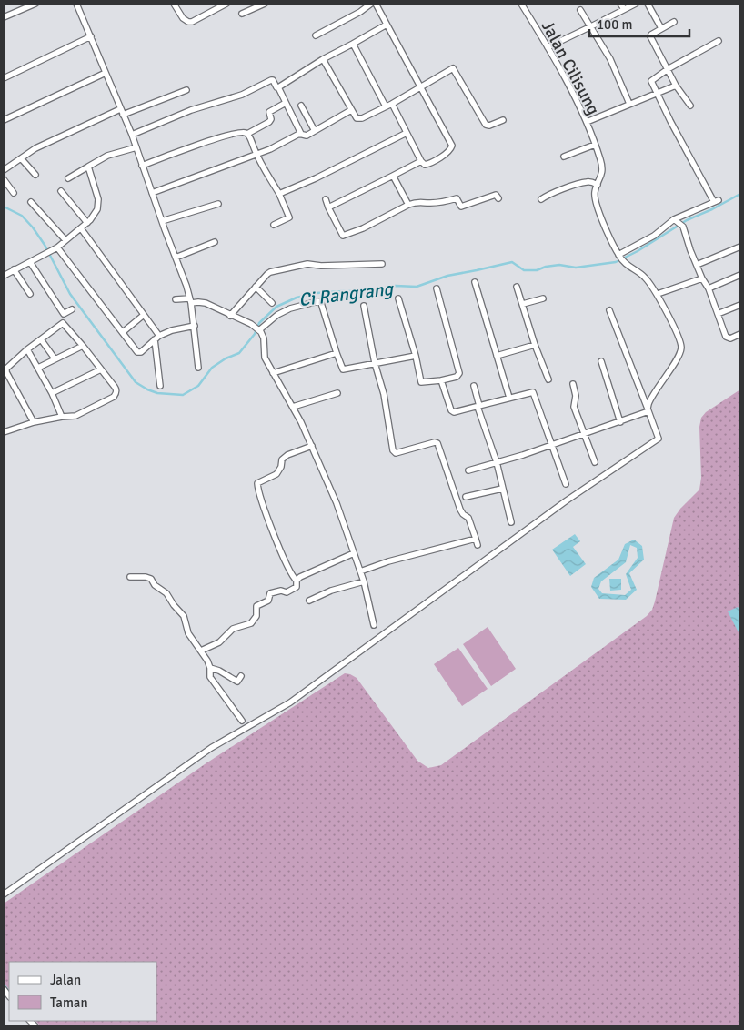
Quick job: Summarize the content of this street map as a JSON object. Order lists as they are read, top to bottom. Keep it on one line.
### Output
{"streets":{"street":["Jalan Cilisung"]},"water":["Ci Rangrang"],"legend":["Jalan","Taman"],"scale_bar":"100 m"}
